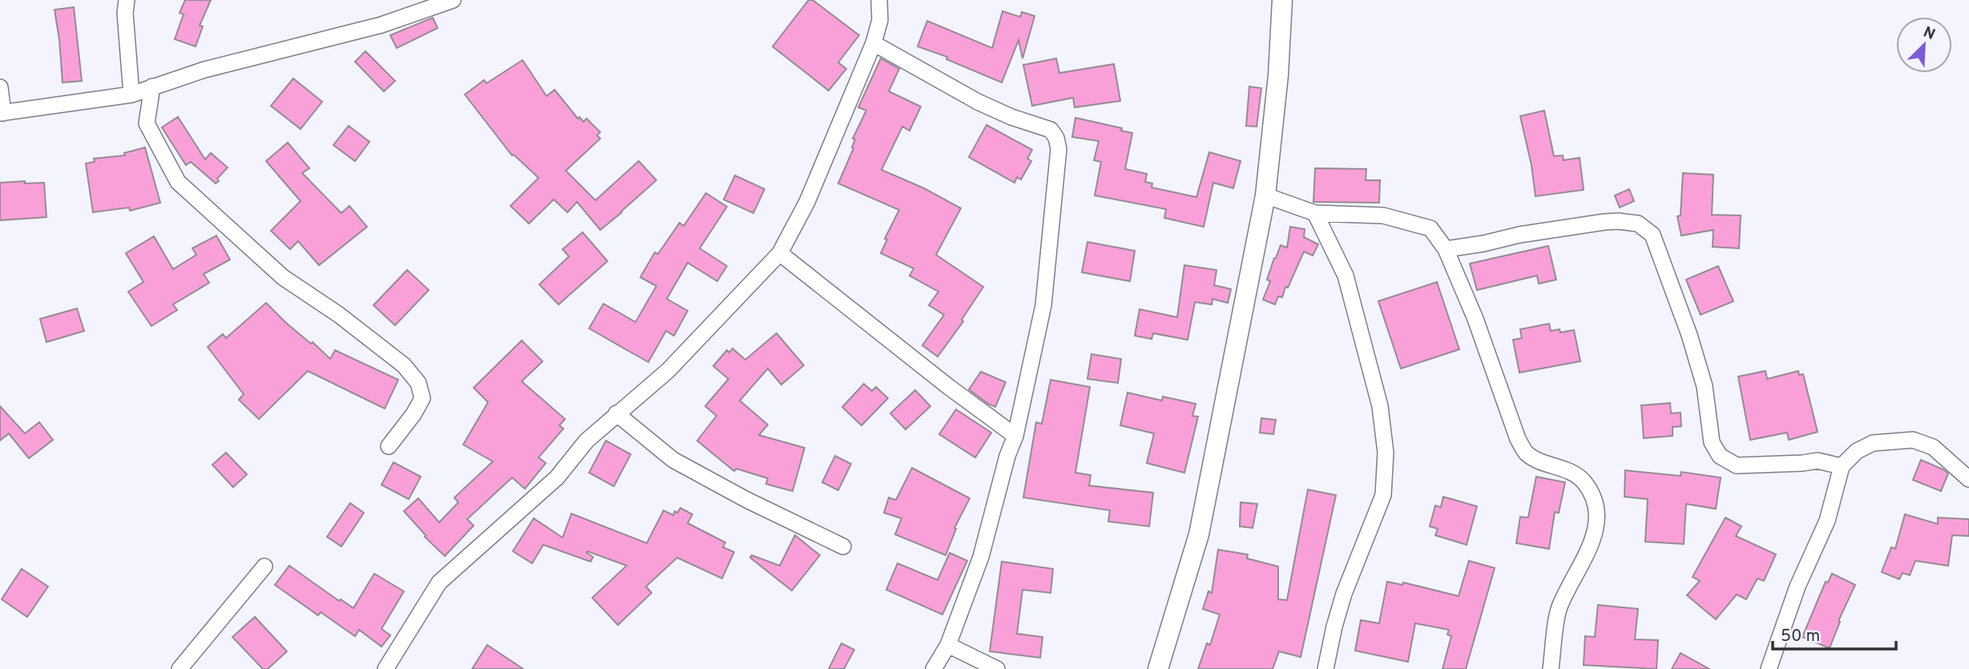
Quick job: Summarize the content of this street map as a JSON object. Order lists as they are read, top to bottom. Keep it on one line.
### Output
{"scale_bar":"50 m","north":"top right"}
